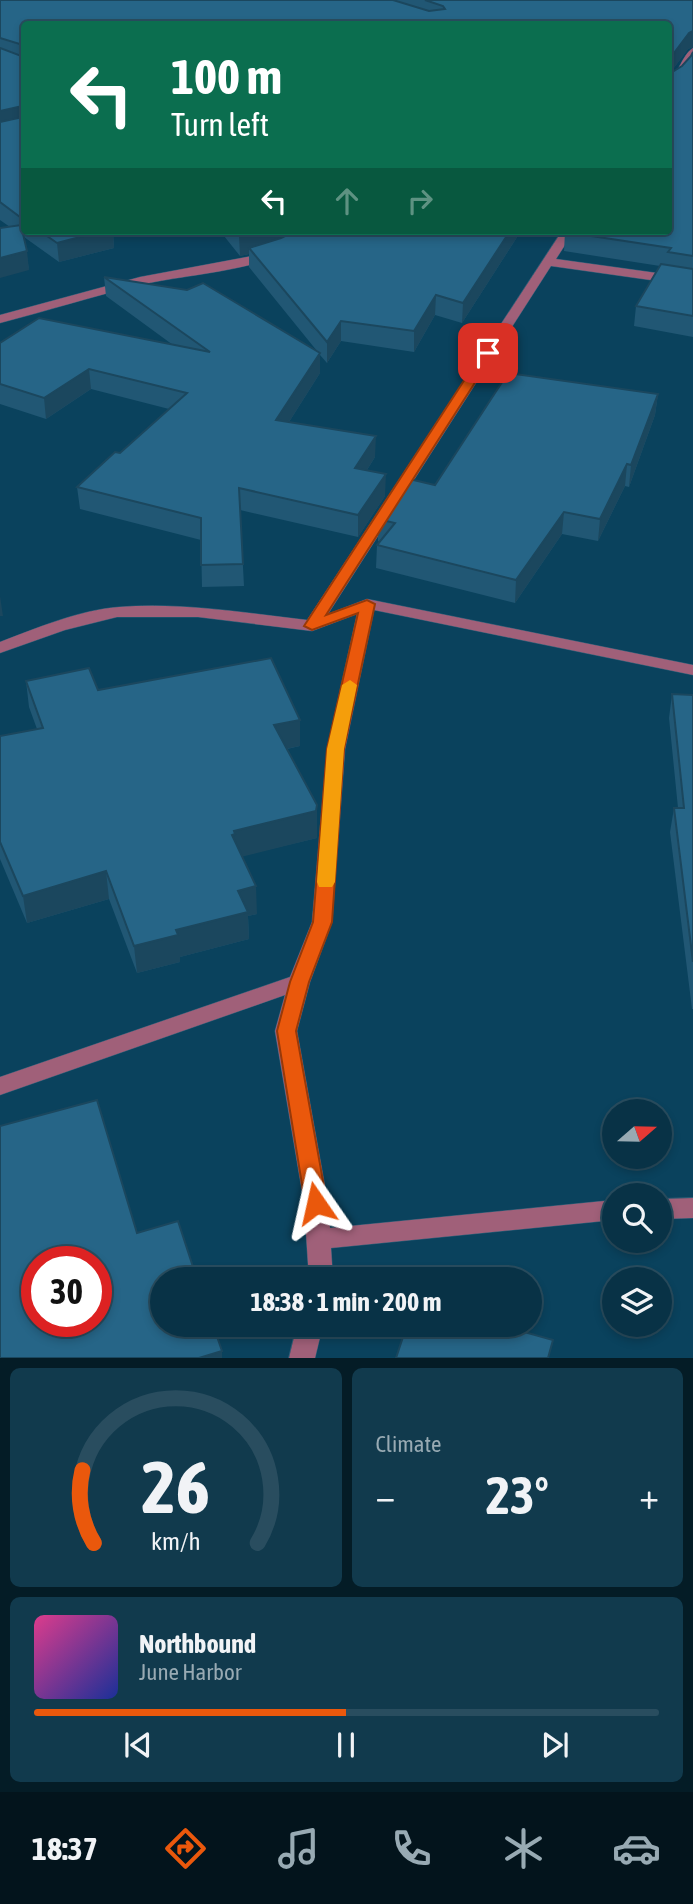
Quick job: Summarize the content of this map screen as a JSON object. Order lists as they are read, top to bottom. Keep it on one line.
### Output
{"north":"right","page":{"turn":["100 m","Turn left"],"limit":"30","trip":"18:38 · 1 min · 200 m","tile":"Climate","heat":["−","23°","+"],"song":["Northbound","June Harbor"],"tabs":"18:37","gauge":["26","km/h"]}}
